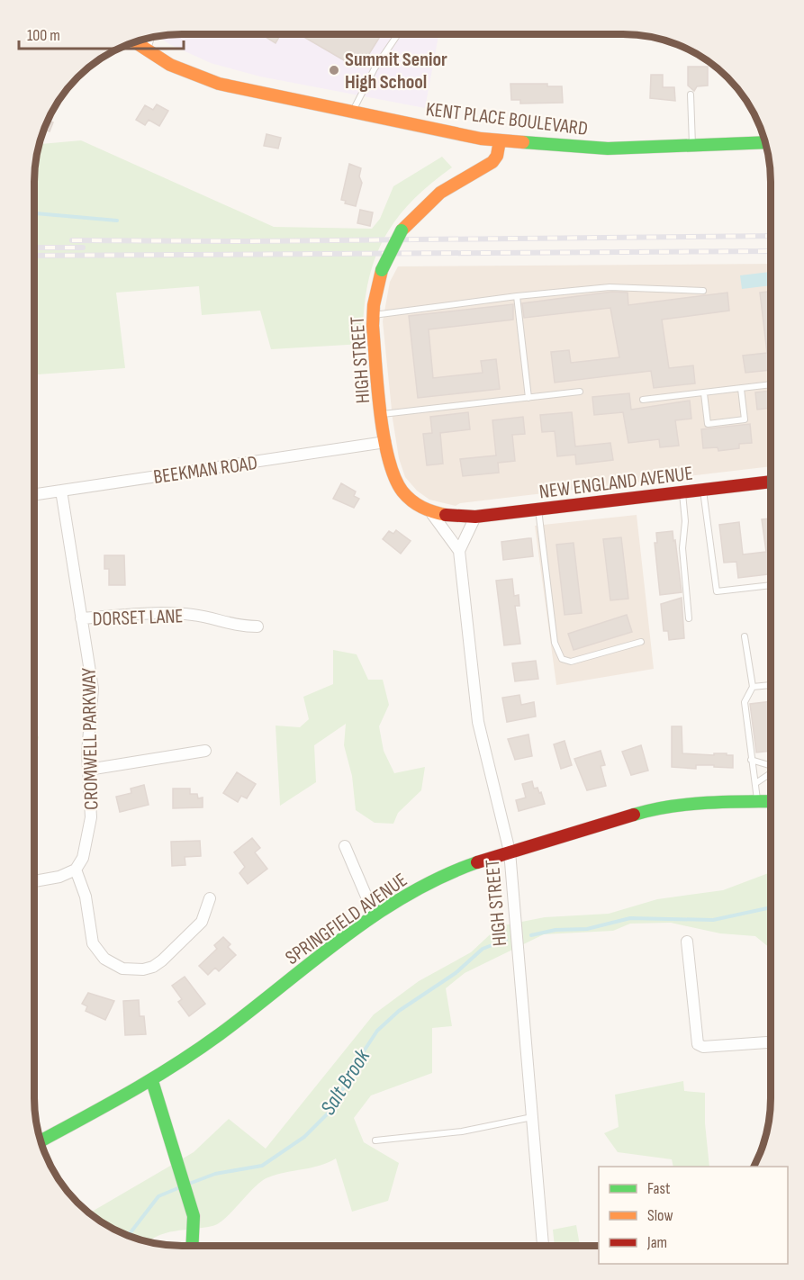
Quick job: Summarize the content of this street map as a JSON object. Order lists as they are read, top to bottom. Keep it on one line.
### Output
{"streets":{"street":["KENT PLACE BOULEVARD","HIGH STREET","BEEKMAN ROAD","NEW ENGLAND AVENUE","DORSET LANE","CROMWELL PARKWAY","SPRINGFIELD AVENUE"]},"crossings":[["KENT PLACE BOULEVARD","HIGH STREET"],["HIGH STREET","BEEKMAN ROAD"],["HIGH STREET","NEW ENGLAND AVENUE"],["HIGH STREET","SPRINGFIELD AVENUE"],["BEEKMAN ROAD","CROMWELL PARKWAY"],["DORSET LANE","CROMWELL PARKWAY"]],"water":["Salt Brook"],"places":["Summit Senior High School"],"legend":["Fast","Slow","Jam"],"scale_bar":"100 m"}
